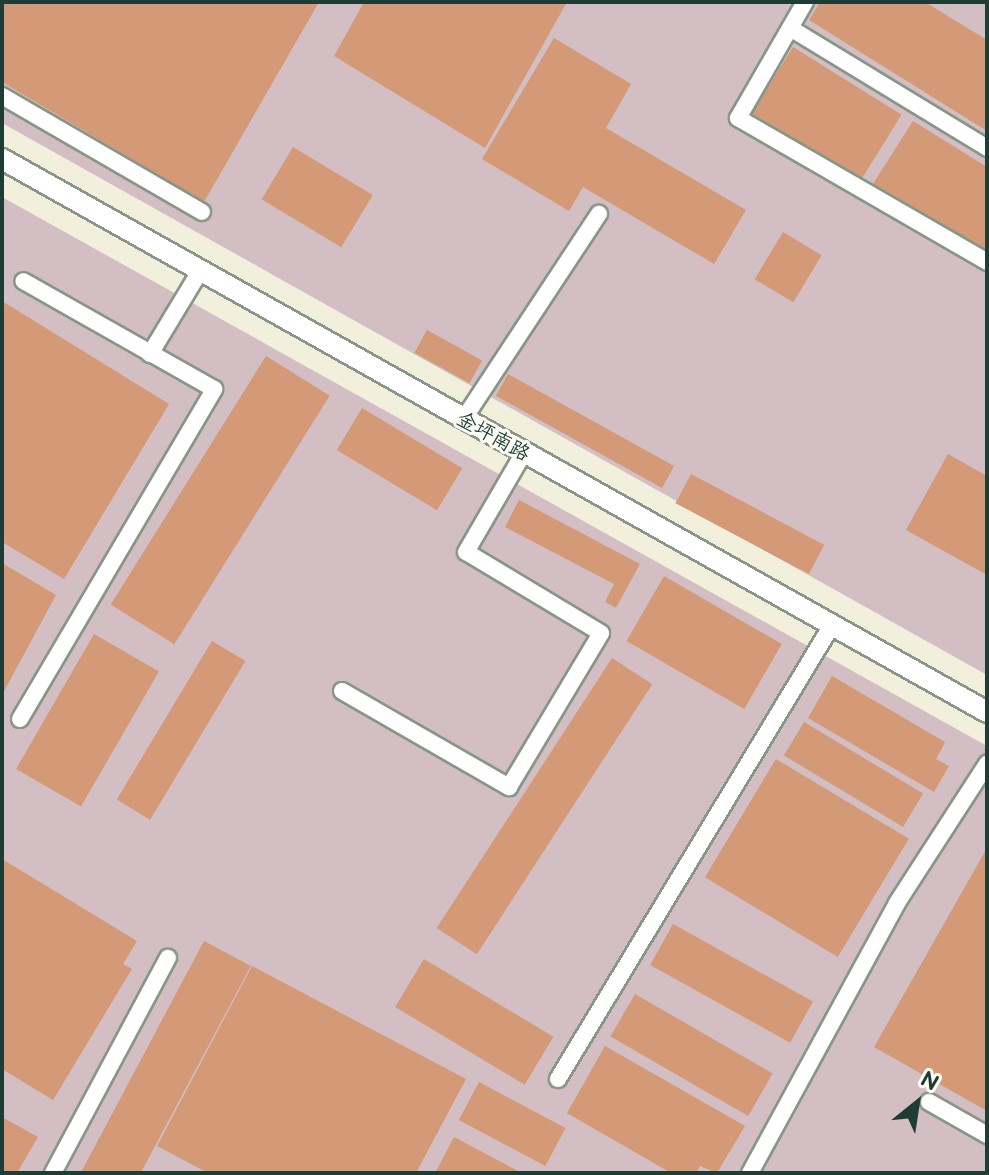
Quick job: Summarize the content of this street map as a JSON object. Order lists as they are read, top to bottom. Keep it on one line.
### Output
{"streets":{"street":["金坪南路"]},"north":"top right"}
